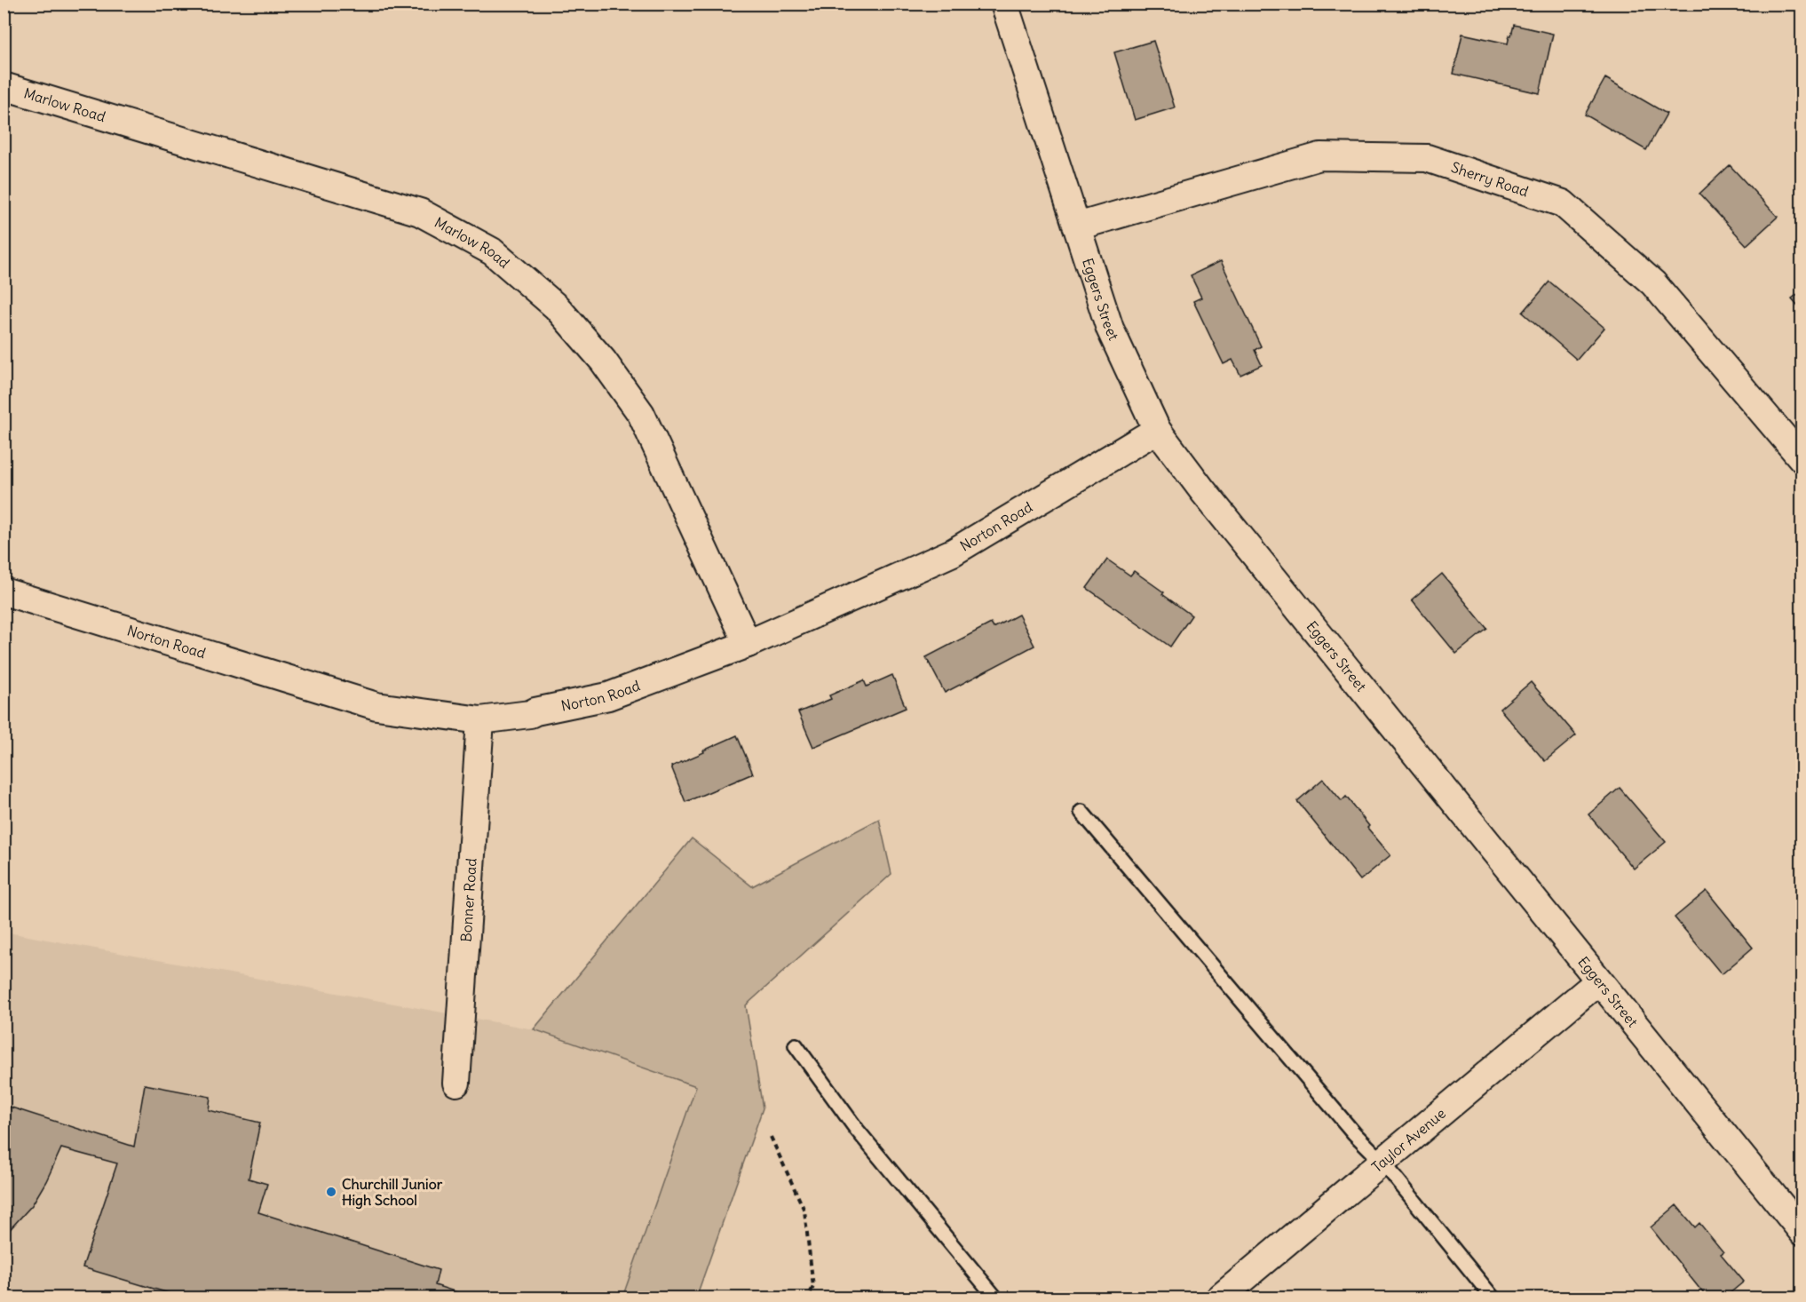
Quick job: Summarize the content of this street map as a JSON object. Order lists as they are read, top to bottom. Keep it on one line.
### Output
{"streets":{"street":["Marlow Road","Sherry Road","Eggers Street","Norton Road","Bonner Road","Taylor Avenue"]},"crossings":[["Marlow Road","Norton Road"],["Sherry Road","Eggers Street"],["Eggers Street","Norton Road"],["Eggers Street","Taylor Avenue"],["Norton Road","Bonner Road"]],"places":["Churchill Junior High School"]}
